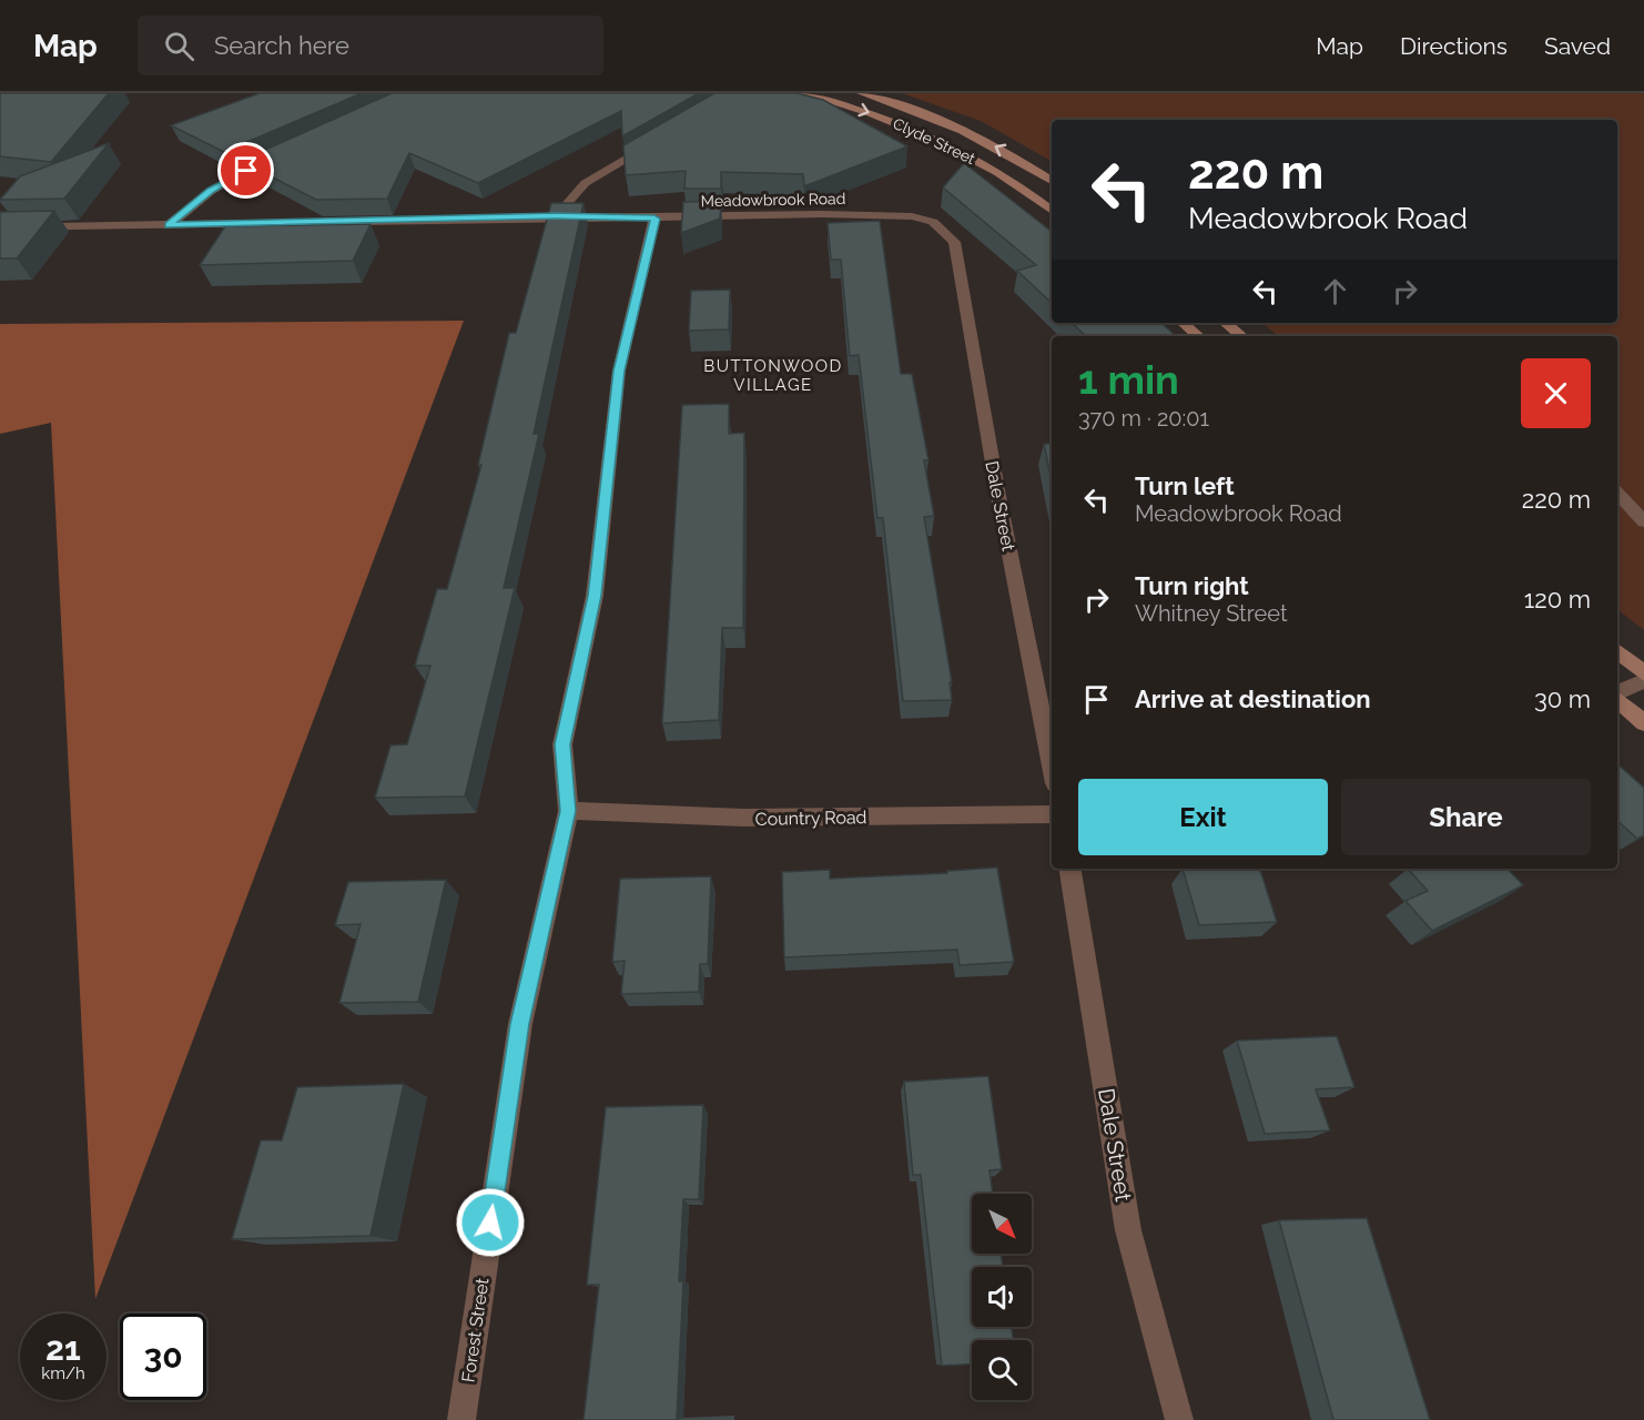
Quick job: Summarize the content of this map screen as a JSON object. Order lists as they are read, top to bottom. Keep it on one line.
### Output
{"streets":{"main road":["Clyde Street"],"street":["Meadowbrook Road","Dale Street","Country Road","Forest Street"]},"crossings":[["Meadowbrook Road","Dale Street"],["Meadowbrook Road","Forest Street"],["Country Road","Forest Street"]],"districts":["BUTTONWOOD VILLAGE"],"north":"bottom right","page":{"header":"Map","search":"Search here","nav":["Map","Directions","Saved"],"turn":["220 m","Meadowbrook Road"],"heading":["1 min","370 m · 20:01"],"list":[{"name":"Turn left","note":"Meadowbrook Road","value":"220 m"},{"name":"Turn right","note":"Whitney Street","value":"120 m"},{"name":"Arrive at destination","value":"30 m"}],"buttons":["Exit","Share"],"speed":"21 km/h","limit":"30"}}
